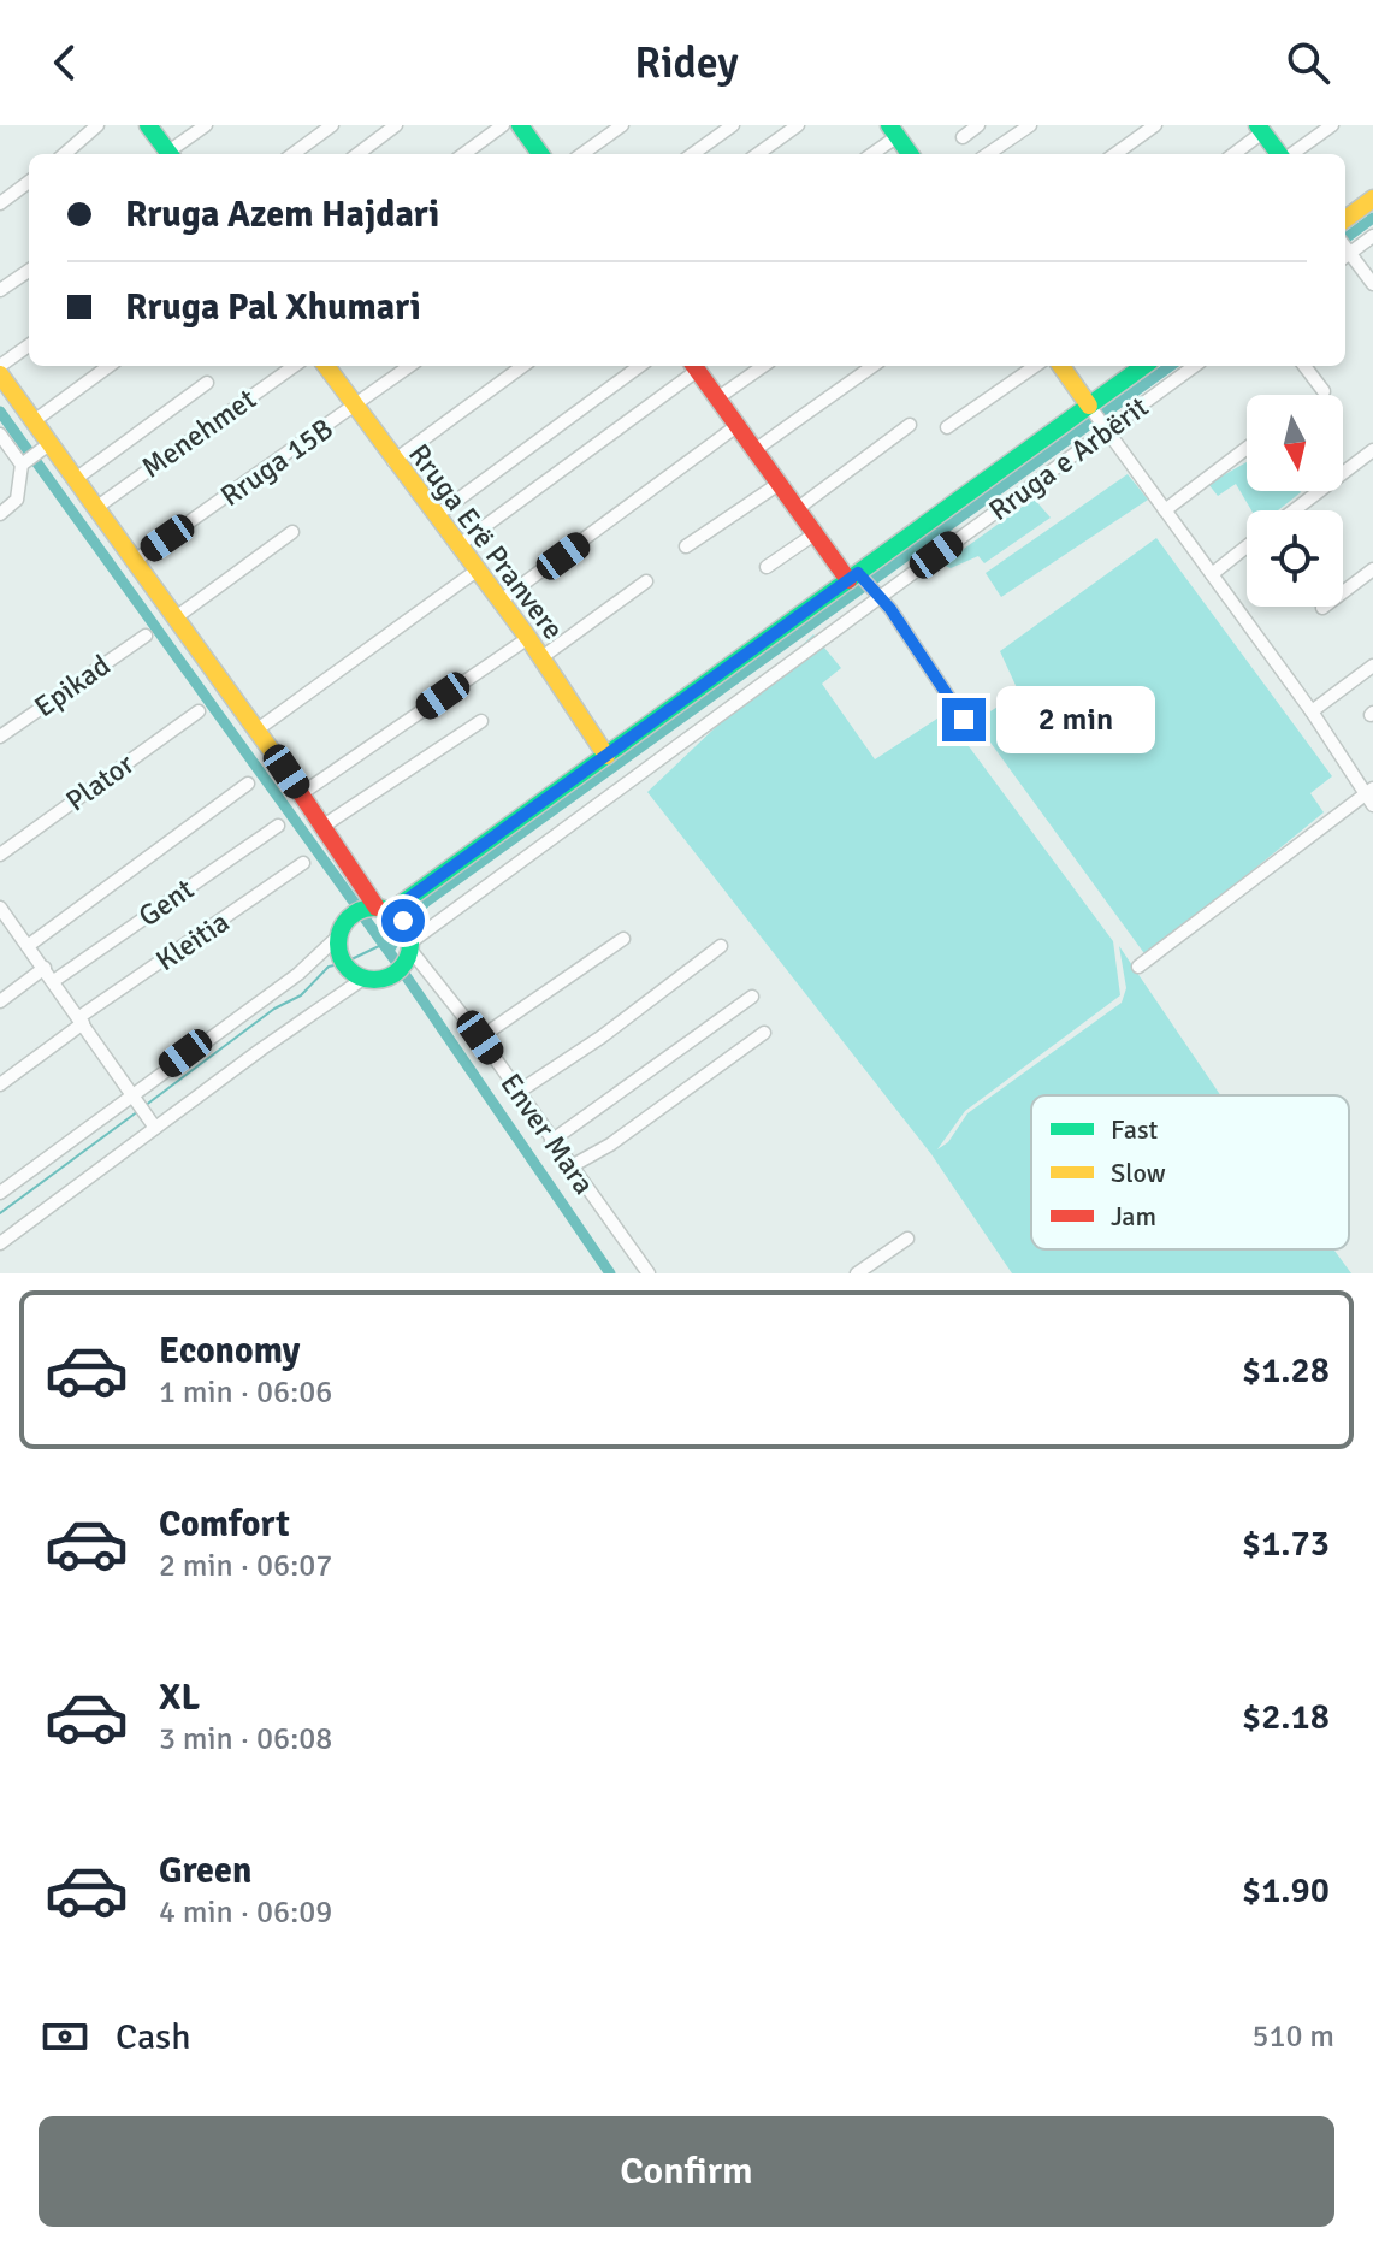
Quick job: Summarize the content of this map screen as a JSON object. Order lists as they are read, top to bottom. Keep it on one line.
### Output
{"streets":{"street":["Menehmet","Rruga e Arbërit","Rruga 15B","Rruga Erë Pranvere","Epikad","Plator","Gent","Kleitia","Enver Mara"]},"crossings":[["Rruga e Arbërit","Enver Mara"],["Rruga 15B","Rruga Erë Pranvere"]],"legend":["Fast","Slow","Jam"],"north":"bottom","page":{"header":"Ridey","banner":["Rruga Azem Hajdari","Rruga Pal Xhumari"],"bubble":"2 min","list":[{"name":"Economy","note":"1 min · 06:06","value":"$1.28"},{"name":"Comfort","note":"2 min · 06:07","value":"$1.73"},{"name":"XL","note":"3 min · 06:08","value":"$2.18"},{"name":"Green","note":"4 min · 06:09","value":"$1.90"}],"pay":["Cash","510 m"],"buttons":"Confirm"}}
